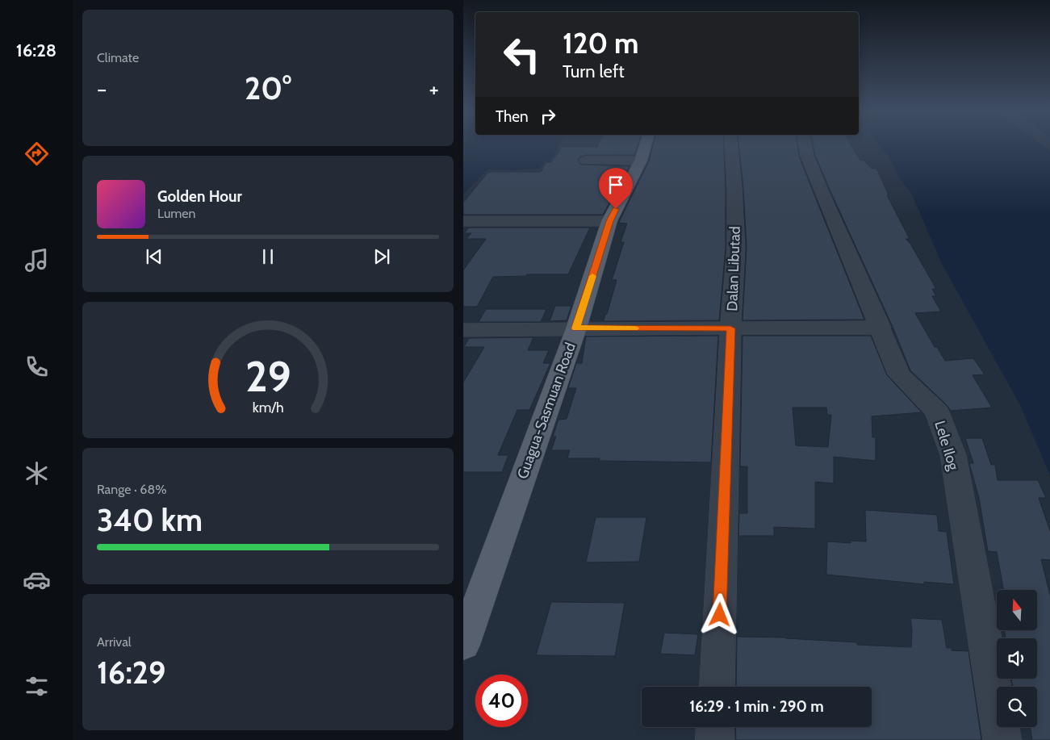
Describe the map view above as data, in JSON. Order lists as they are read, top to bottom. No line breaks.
{"streets":{"main road":["Guagua-Sasmuan Road"],"street":["Dalan Libutad","Lele Ilog"]},"north":"top","page":{"tabs":"16:28","tile":["Climate",["Range · 68%","340 km"],["Arrival","16:29"]],"turn":["120 m","Turn left"],"heat":["−","20°","+"],"then":"Then","song":["Golden Hour","Lumen"],"limit":"40","trip":"16:29 · 1 min · 290 m","gauge":["29","km/h"]}}
